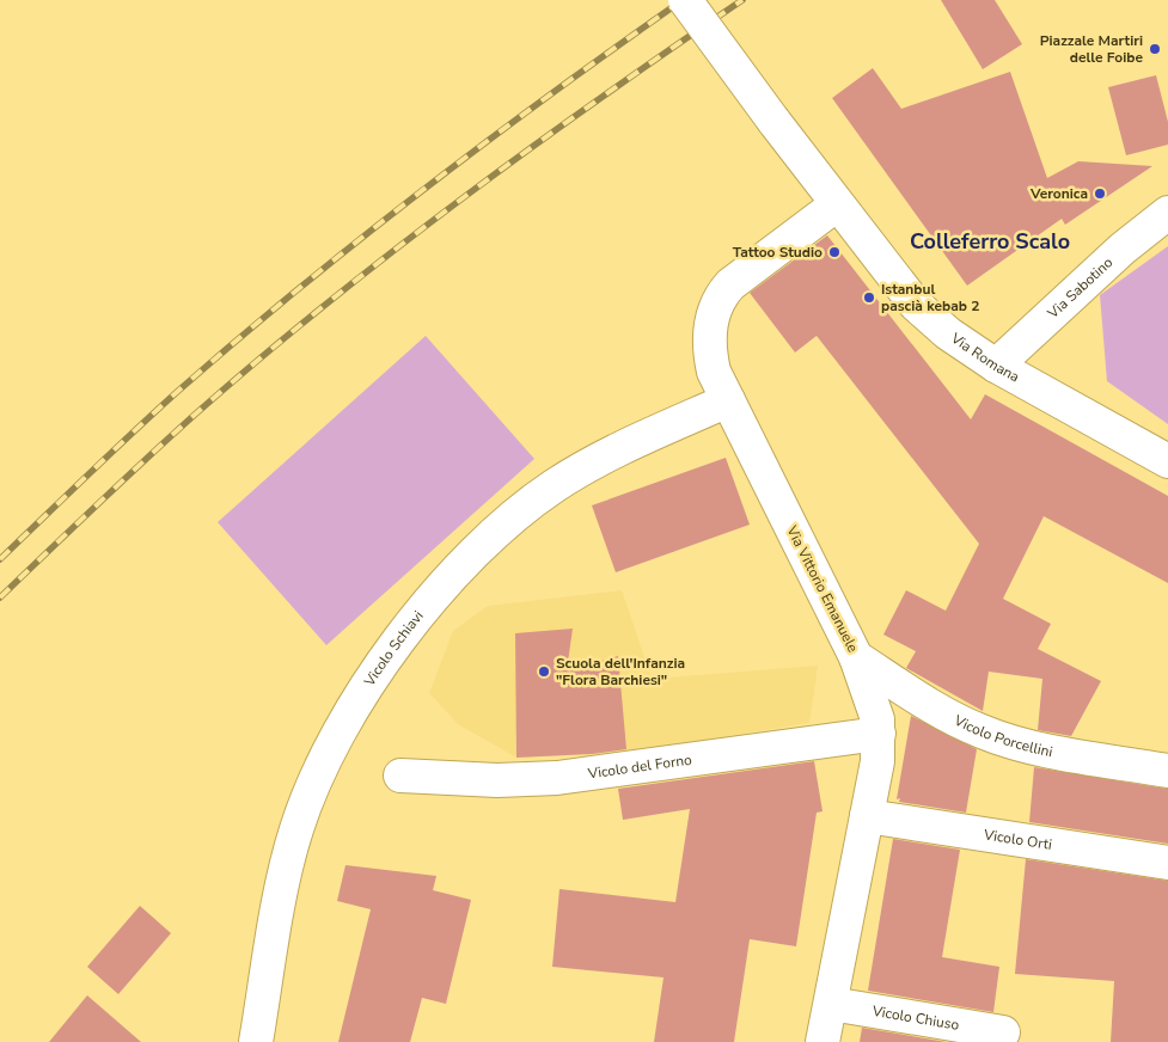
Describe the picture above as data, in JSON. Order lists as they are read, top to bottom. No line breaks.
{"streets":{"street":["Via Sabotino","Via Romana","Via Vittorio Emanuele","Vicolo Schiavi","Vicolo Porcellini","Vicolo del Forno","Vicolo Orti","Vicolo Chiuso"]},"crossings":[["Via Sabotino","Via Romana"],["Via Romana","Via Vittorio Emanuele"],["Via Vittorio Emanuele","Vicolo Schiavi"],["Via Vittorio Emanuele","Vicolo Porcellini"],["Via Vittorio Emanuele","Vicolo del Forno"],["Via Vittorio Emanuele","Vicolo Orti"],["Via Vittorio Emanuele","Vicolo Chiuso"]],"districts":["Colleferro Scalo"],"places":["Piazzale Martiri delle Foibe","Veronica","Tattoo Studio","Istanbul pascià kebab 2","Scuola dell'Infanzia \"Flora Barchiesi\""]}
